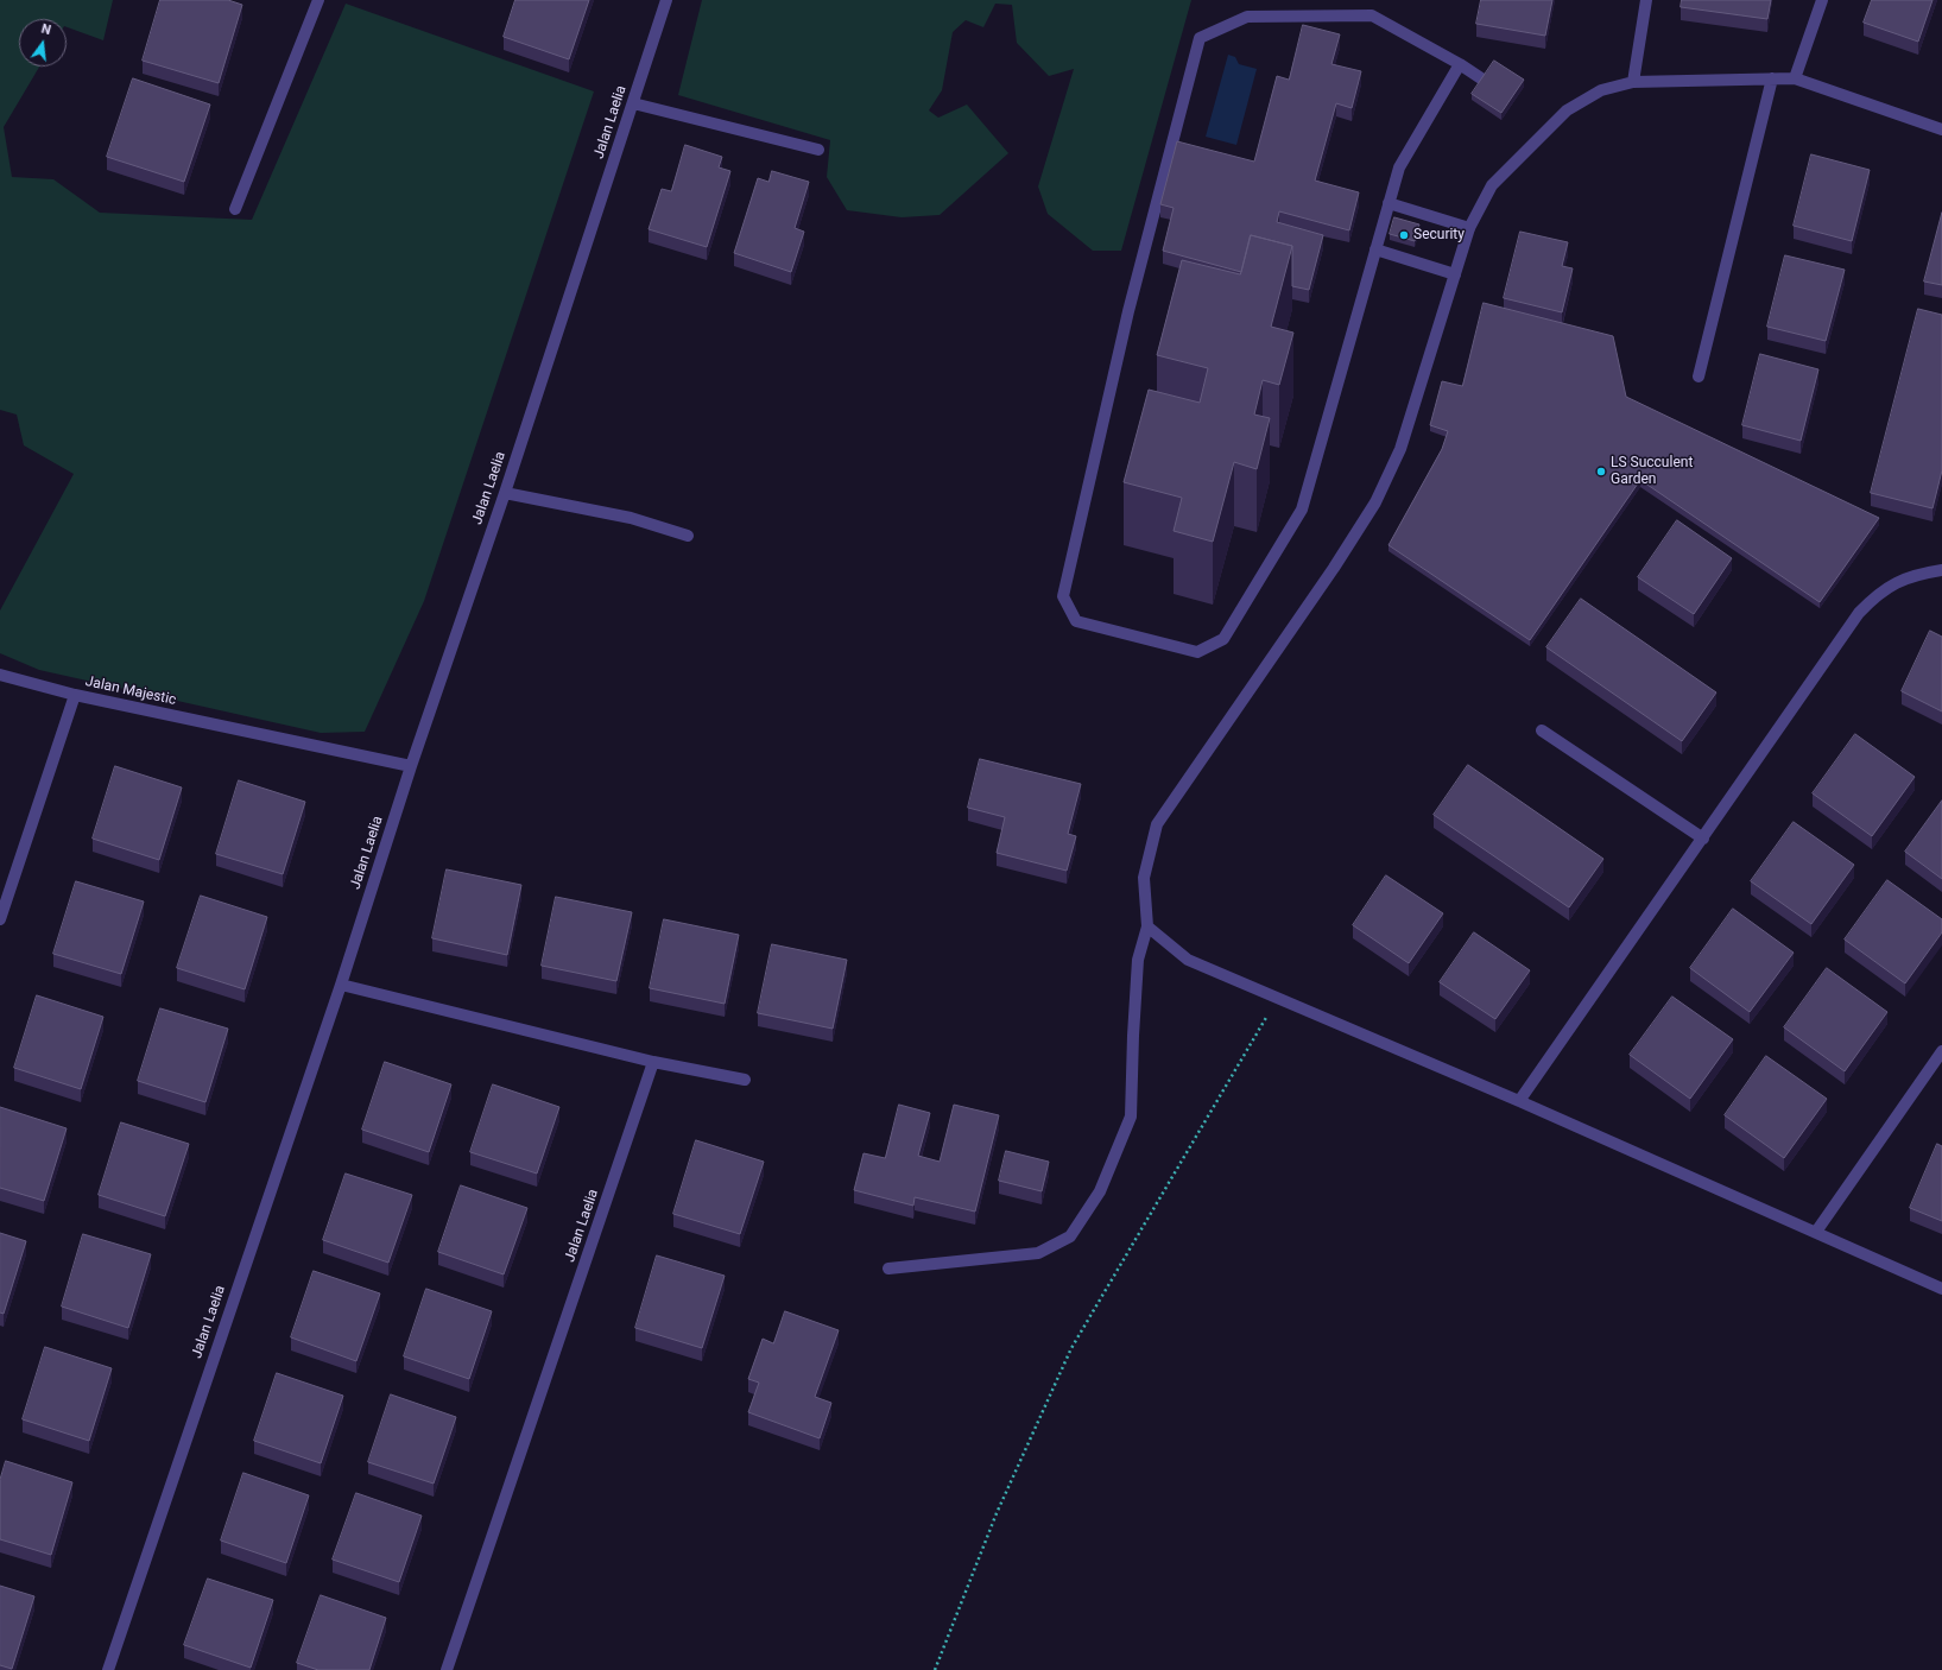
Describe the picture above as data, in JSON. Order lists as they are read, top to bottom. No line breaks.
{"streets":{"street":["Jalan Laelia","Jalan Majestic"]},"crossings":[["Jalan Laelia","Jalan Majestic"]],"places":["Security","LS Succulent Garden"],"north":"top"}
